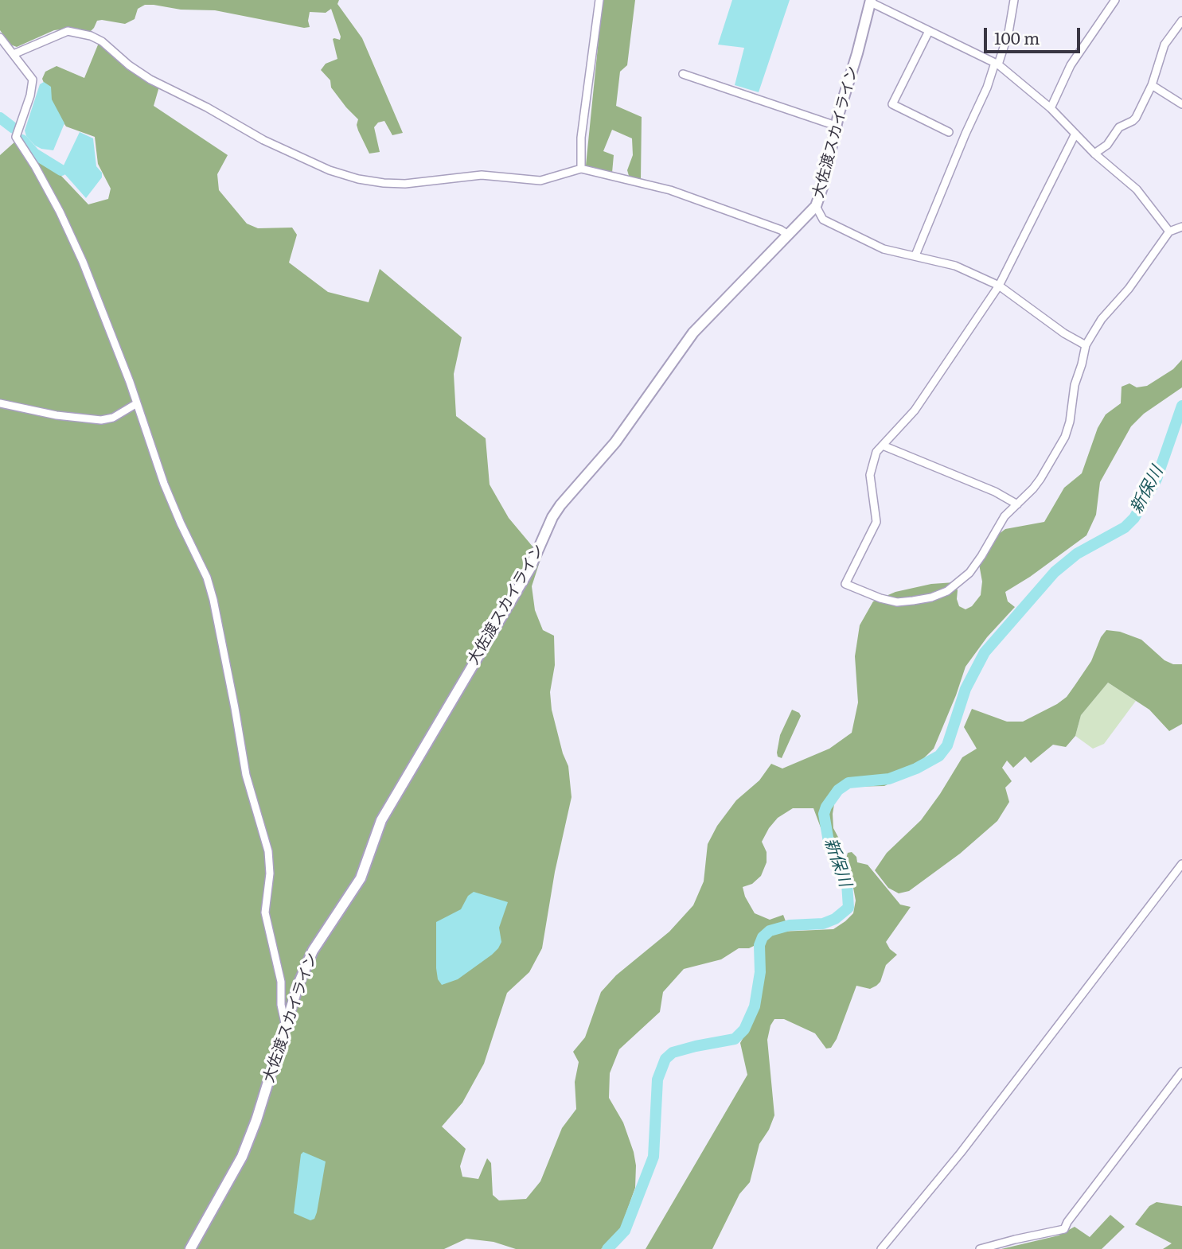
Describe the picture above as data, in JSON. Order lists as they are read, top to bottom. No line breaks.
{"streets":{"street":["大佐渡スカイライン"]},"water":["新保川"],"scale_bar":"100 m"}
